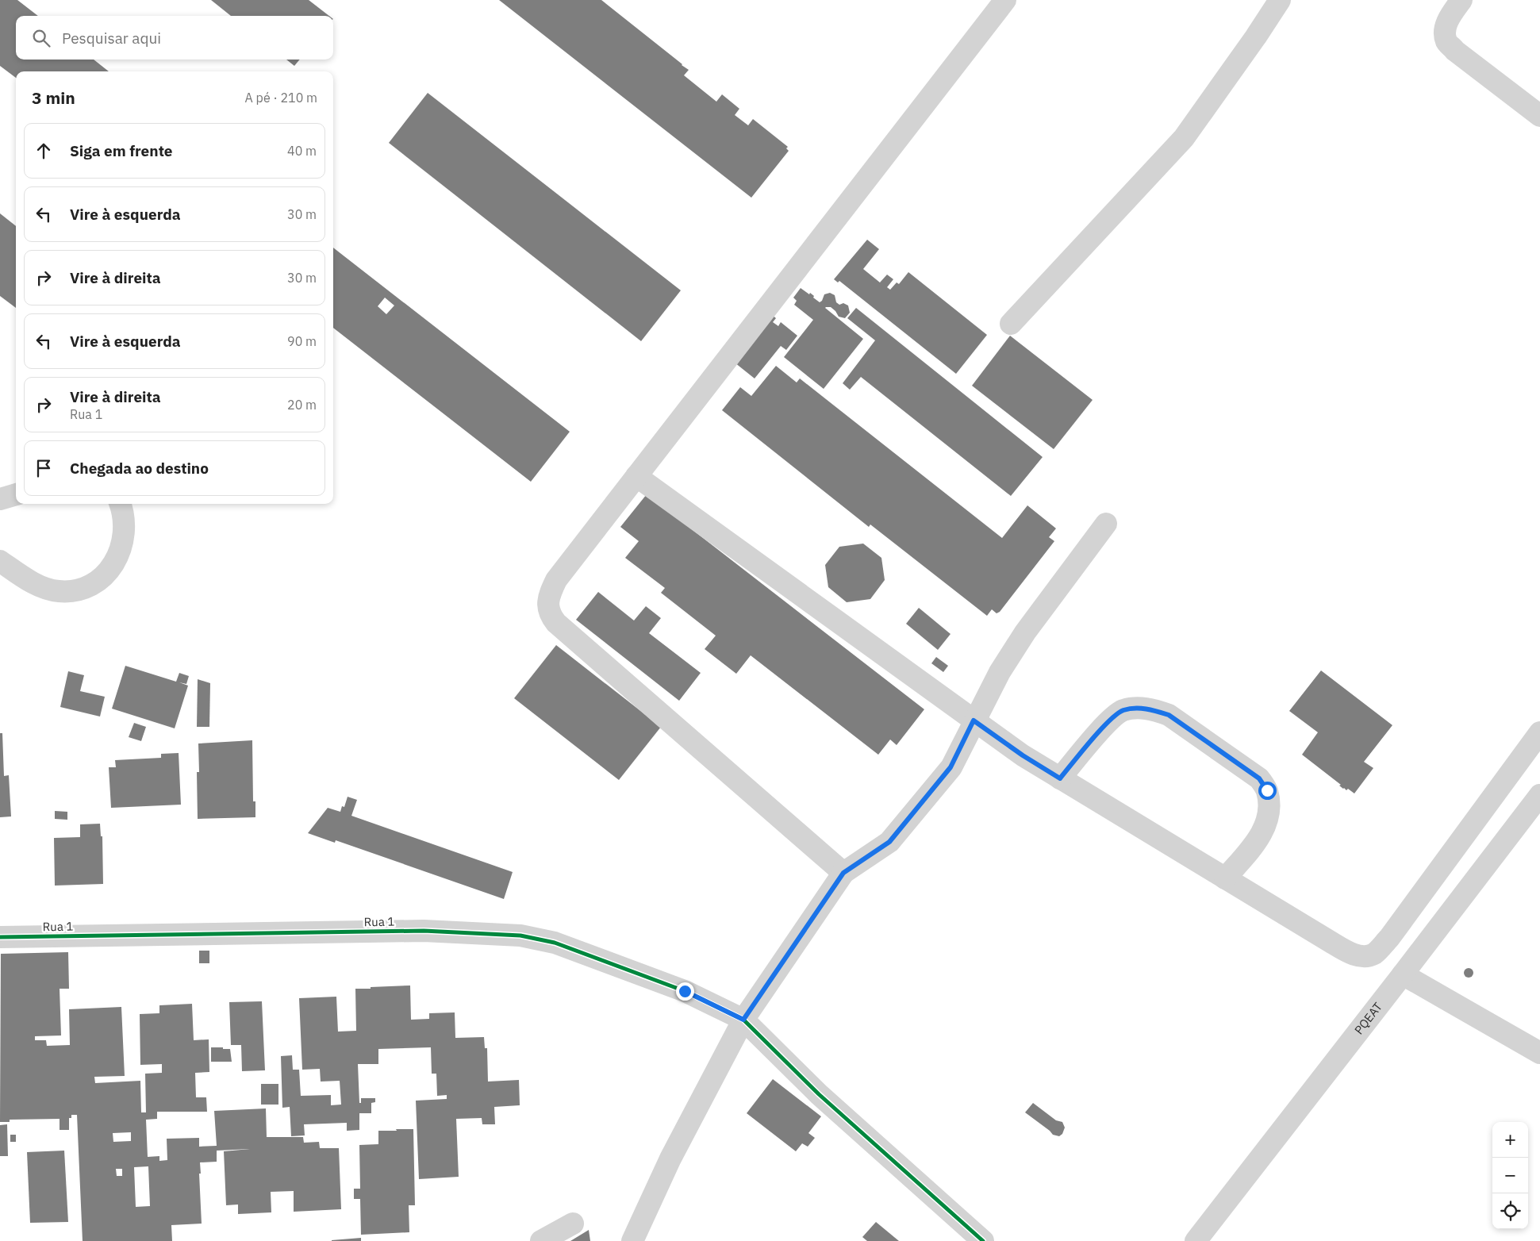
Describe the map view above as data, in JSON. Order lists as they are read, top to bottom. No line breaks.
{"streets":{"street":["Rua 1","PQEAT"]},"page":{"search":"Pesquisar aqui","heading":["3 min","A pé · 210 m"],"list":[["Siga em frente","40 m"],["Vire à esquerda","30 m"],["Vire à direita","30 m"],["Vire à esquerda","90 m"],["Vire à direita","Rua 1","20 m"],"Chegada ao destino"],"map_buttons":["+","−"]}}
